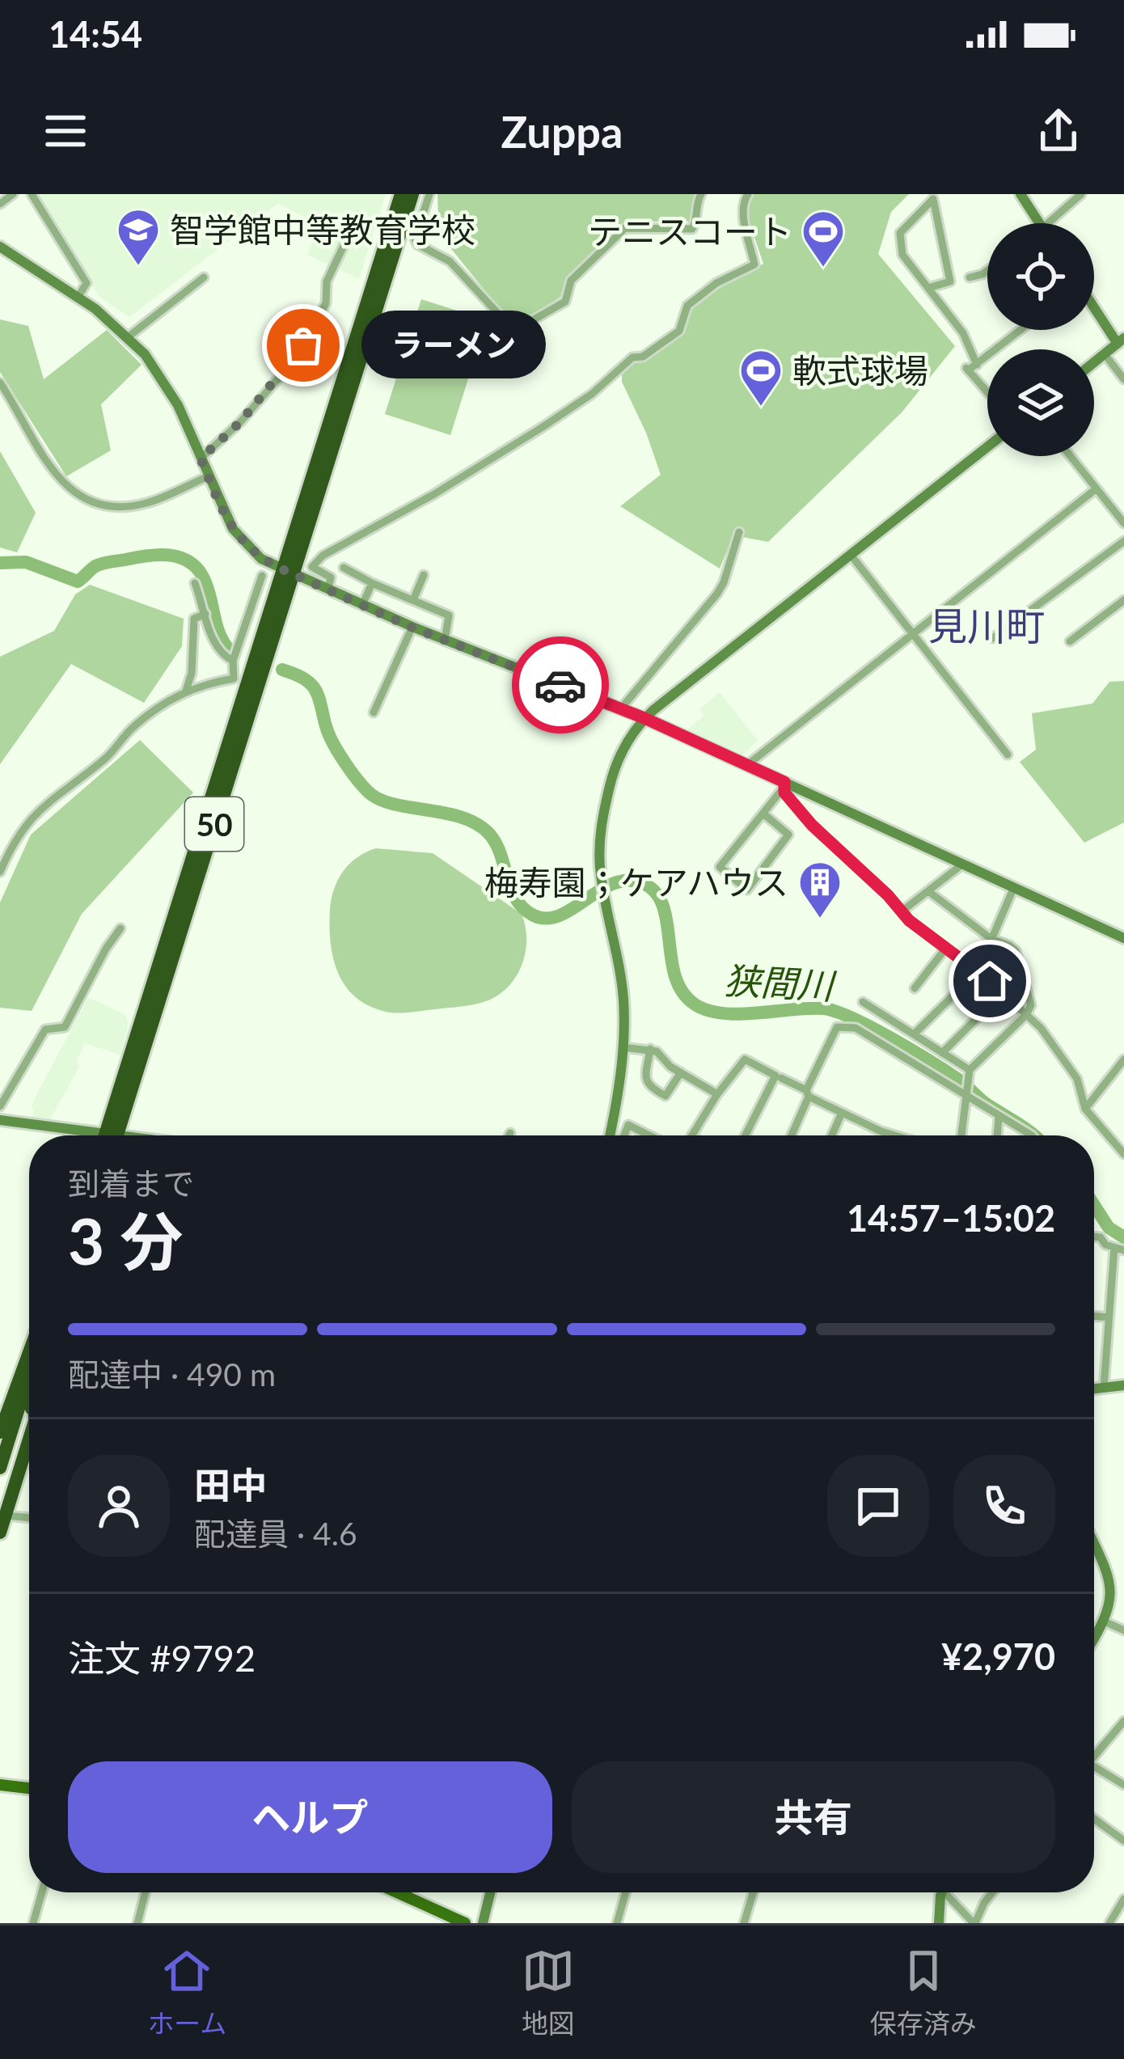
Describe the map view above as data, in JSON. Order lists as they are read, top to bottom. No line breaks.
{"streets":{"highway":["50"]},"districts":["見川町"],"water":["狭間川"],"places":{"school or university":["智学館中等教育学校"],"sports":["テニスコート","軟式球場"],"other":["ラーメン"],"building":["梅寿園；ケアハウス"]},"page":{"status":"14:54","header":"Zuppa","bubble":"ラーメン","heading":["3 分","到着まで","14:57–15:02"],"panel":["田中","配達員 · 4.6","注文 #9792","¥2,970"],"bar":"配達中 · 490 m","buttons":["ヘルプ","共有"],"tabs":["ホーム","地図","保存済み"]}}
